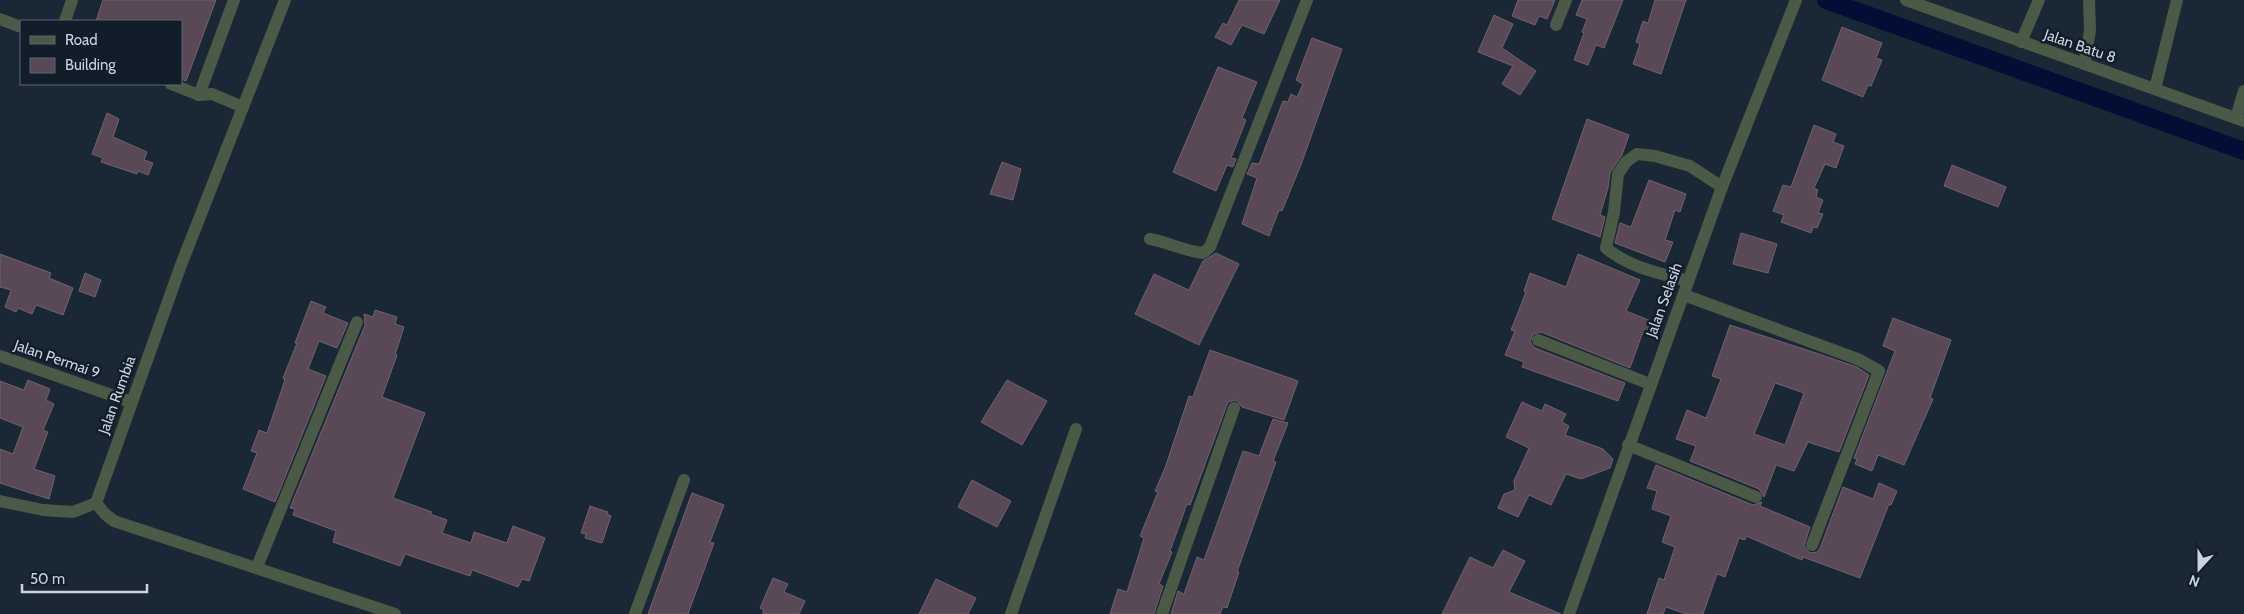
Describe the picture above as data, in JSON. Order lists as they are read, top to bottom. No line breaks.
{"streets":{"street":["Jalan Batu 8","Jalan Selasih","Jalan Permai 9","Jalan Rumbia"]},"crossings":[["Jalan Permai 9","Jalan Rumbia"]],"legend":["Road","Building"],"scale_bar":"50 m","north":"bottom"}
